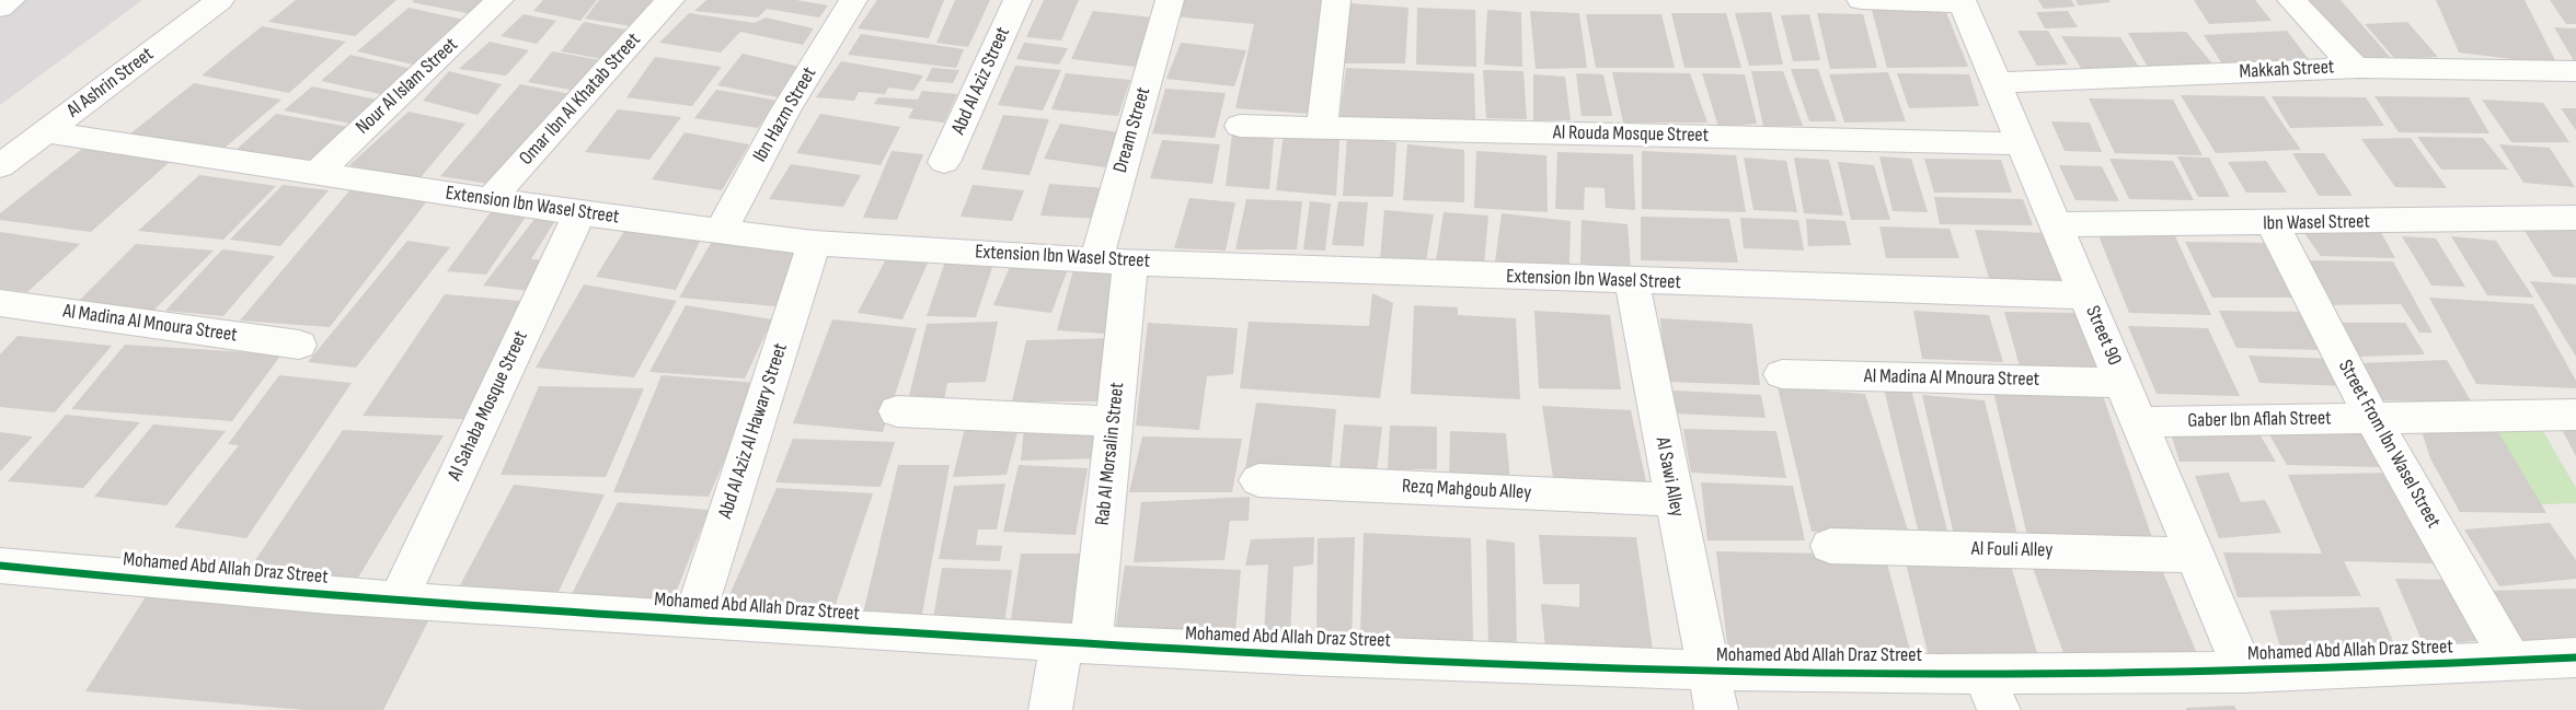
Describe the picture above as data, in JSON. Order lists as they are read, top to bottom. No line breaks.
{"streets":{"street":["Makkah Street","Abd Al Aziz Street","Al Ashrin Street","Nour Al Islam Street","Omar Ibn Al Khatab Street","Ibn Hazm Street","Dream Street","Al Rouda Mosque Street","Extension Ibn Wasel Street","Ibn Wasel Street","Al Madina Al Mnoura Street","Street 90","Al Sahaba Mosque Street","Gaber Ibn Aflah Street","Abd Al Aziz Al Hawary Street","Street From Ibn Wasel Street","Rab Al Morsalin Street","Al Sawi Alley","Rezq Mahgoub Alley","Al Fouli Alley","Mohamed Abd Allah Draz Street"]},"crossings":[["Makkah Street","Street 90"],["Al Ashrin Street","Extension Ibn Wasel Street"],["Nour Al Islam Street","Extension Ibn Wasel Street"],["Omar Ibn Al Khatab Street","Extension Ibn Wasel Street"],["Ibn Hazm Street","Extension Ibn Wasel Street"],["Dream Street","Extension Ibn Wasel Street"],["Dream Street","Rab Al Morsalin Street"],["Al Rouda Mosque Street","Street 90"],["Extension Ibn Wasel Street","Street 90"],["Extension Ibn Wasel Street","Al Sahaba Mosque Street"],["Extension Ibn Wasel Street","Abd Al Aziz Al Hawary Street"],["Extension Ibn Wasel Street","Rab Al Morsalin Street"],["Extension Ibn Wasel Street","Al Sawi Alley"],["Ibn Wasel Street","Street 90"],["Ibn Wasel Street","Street From Ibn Wasel Street"],["Al Madina Al Mnoura Street","Street 90"],["Street 90","Gaber Ibn Aflah Street"],["Street 90","Al Fouli Alley"],["Street 90","Mohamed Abd Allah Draz Street"],["Al Sahaba Mosque Street","Mohamed Abd Allah Draz Street"],["Gaber Ibn Aflah Street","Street From Ibn Wasel Street"],["Abd Al Aziz Al Hawary Street","Mohamed Abd Allah Draz Street"],["Street From Ibn Wasel Street","Mohamed Abd Allah Draz Street"],["Rab Al Morsalin Street","Mohamed Abd Allah Draz Street"],["Al Sawi Alley","Rezq Mahgoub Alley"],["Al Sawi Alley","Mohamed Abd Allah Draz Street"]]}
